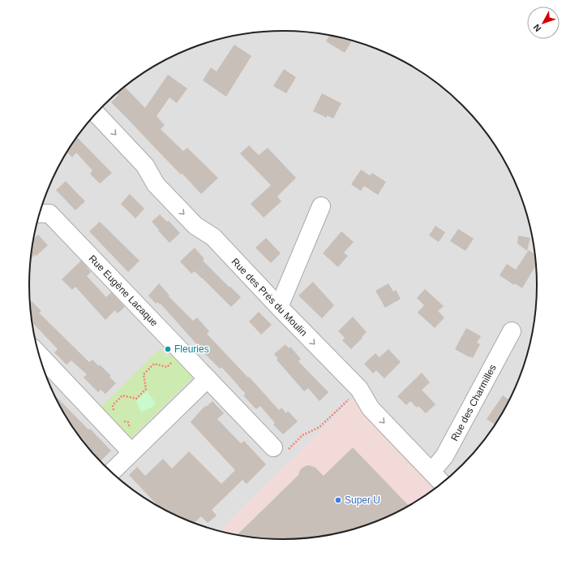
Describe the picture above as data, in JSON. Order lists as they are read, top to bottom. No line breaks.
{"streets":{"street":["Rue Eugène Lacaque","Rue des Prés du Moulin","Rue des Charmilles"]},"crossings":[["Rue des Prés du Moulin","Rue des Charmilles"]],"one_way":["Rue des Prés du Moulin"],"places":["Fleuries","Super U"],"north":"bottom left"}
